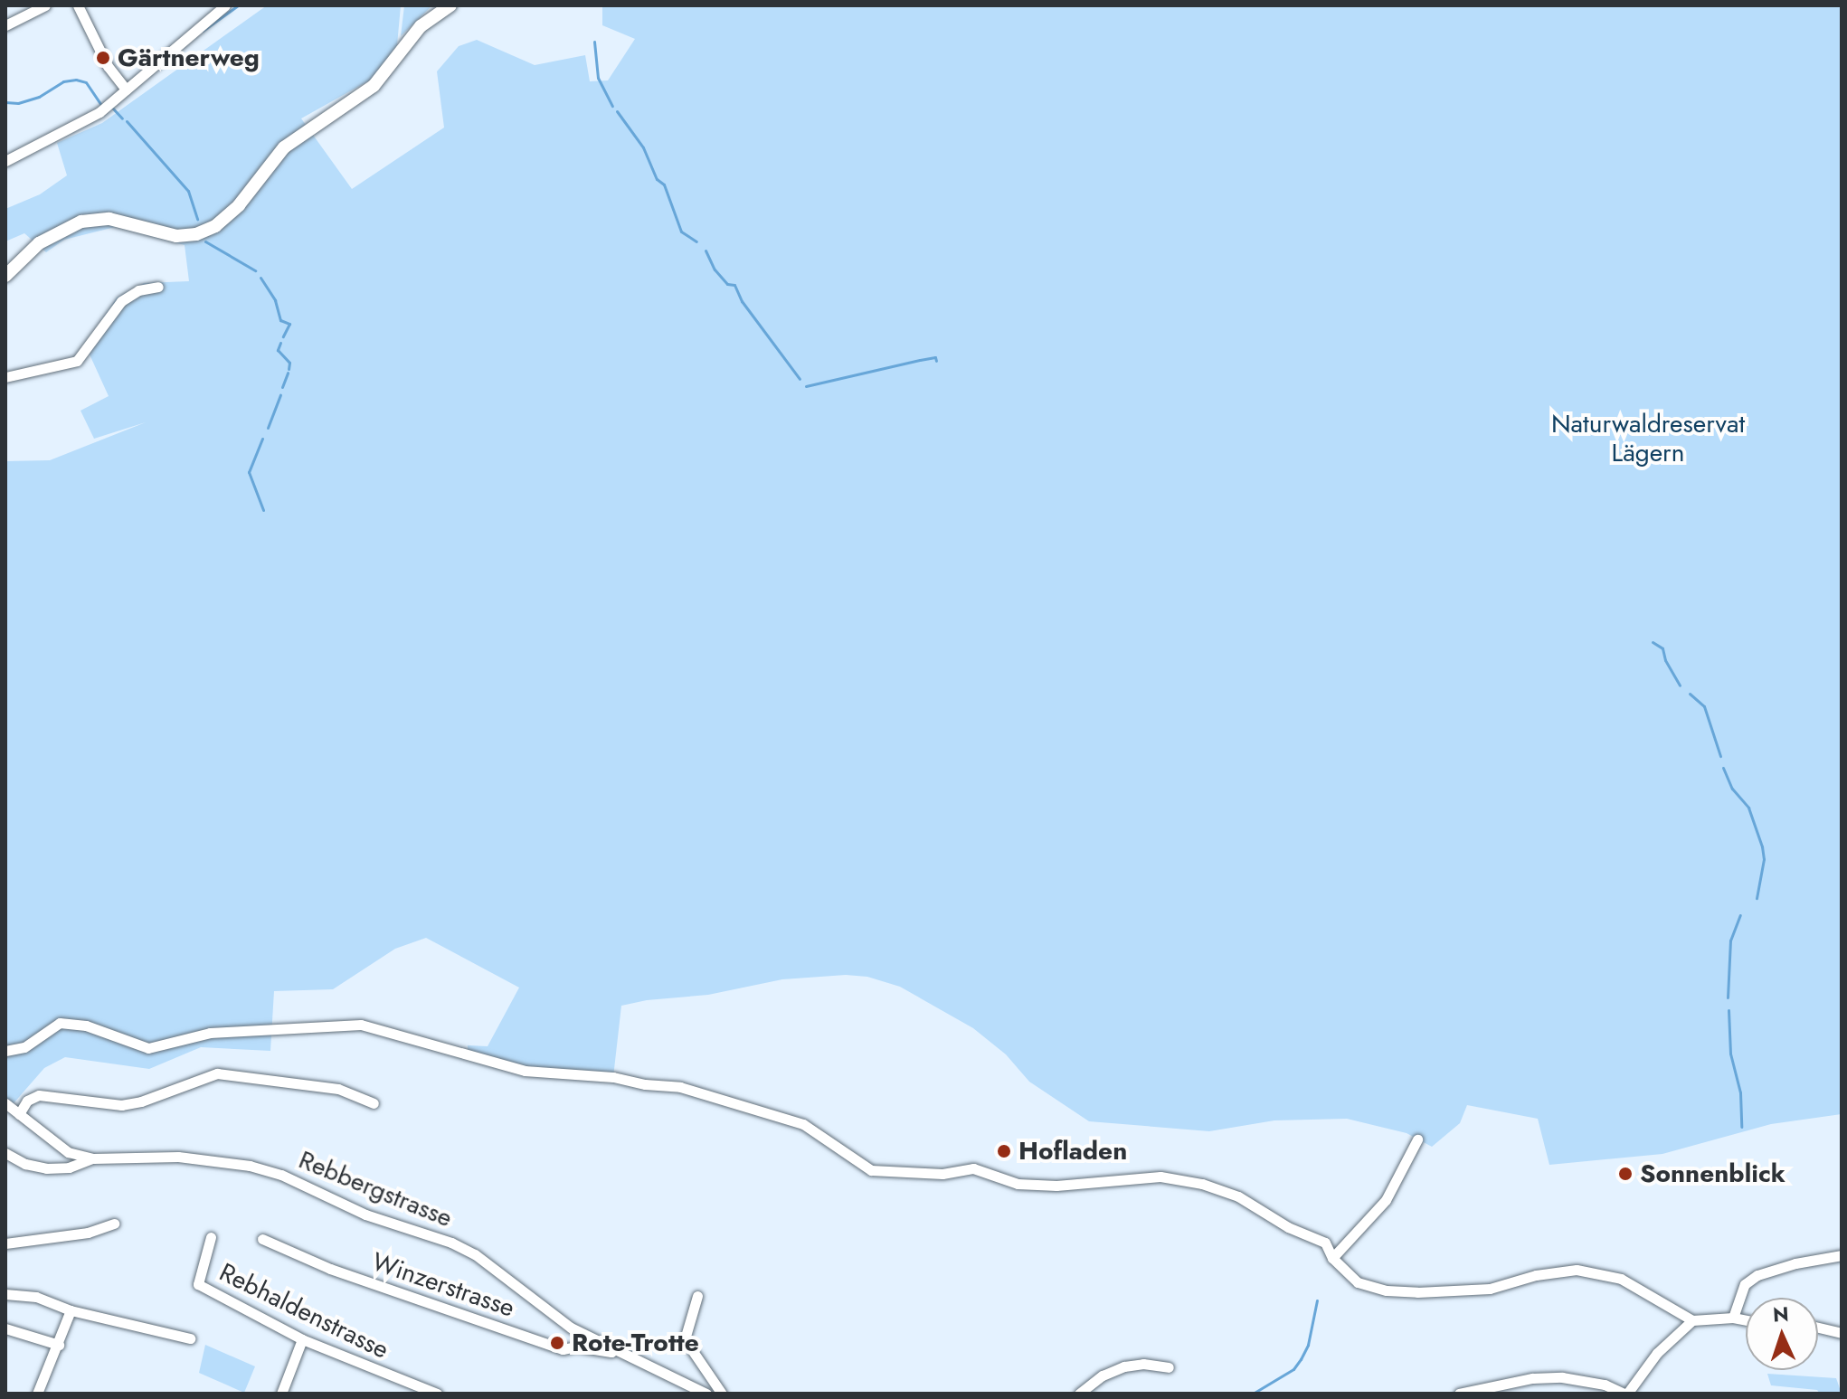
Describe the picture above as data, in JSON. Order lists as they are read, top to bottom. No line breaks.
{"streets":{"street":["Rebbergstrasse","Winzerstrasse","Rebhaldenstrasse"]},"crossings":[["Rebbergstrasse","Winzerstrasse"]],"parks":["Naturwaldreservat Lägern"],"places":["Gärtnerweg","Hofladen","Sonnenblick","Rote-Trotte"],"north":"top"}
